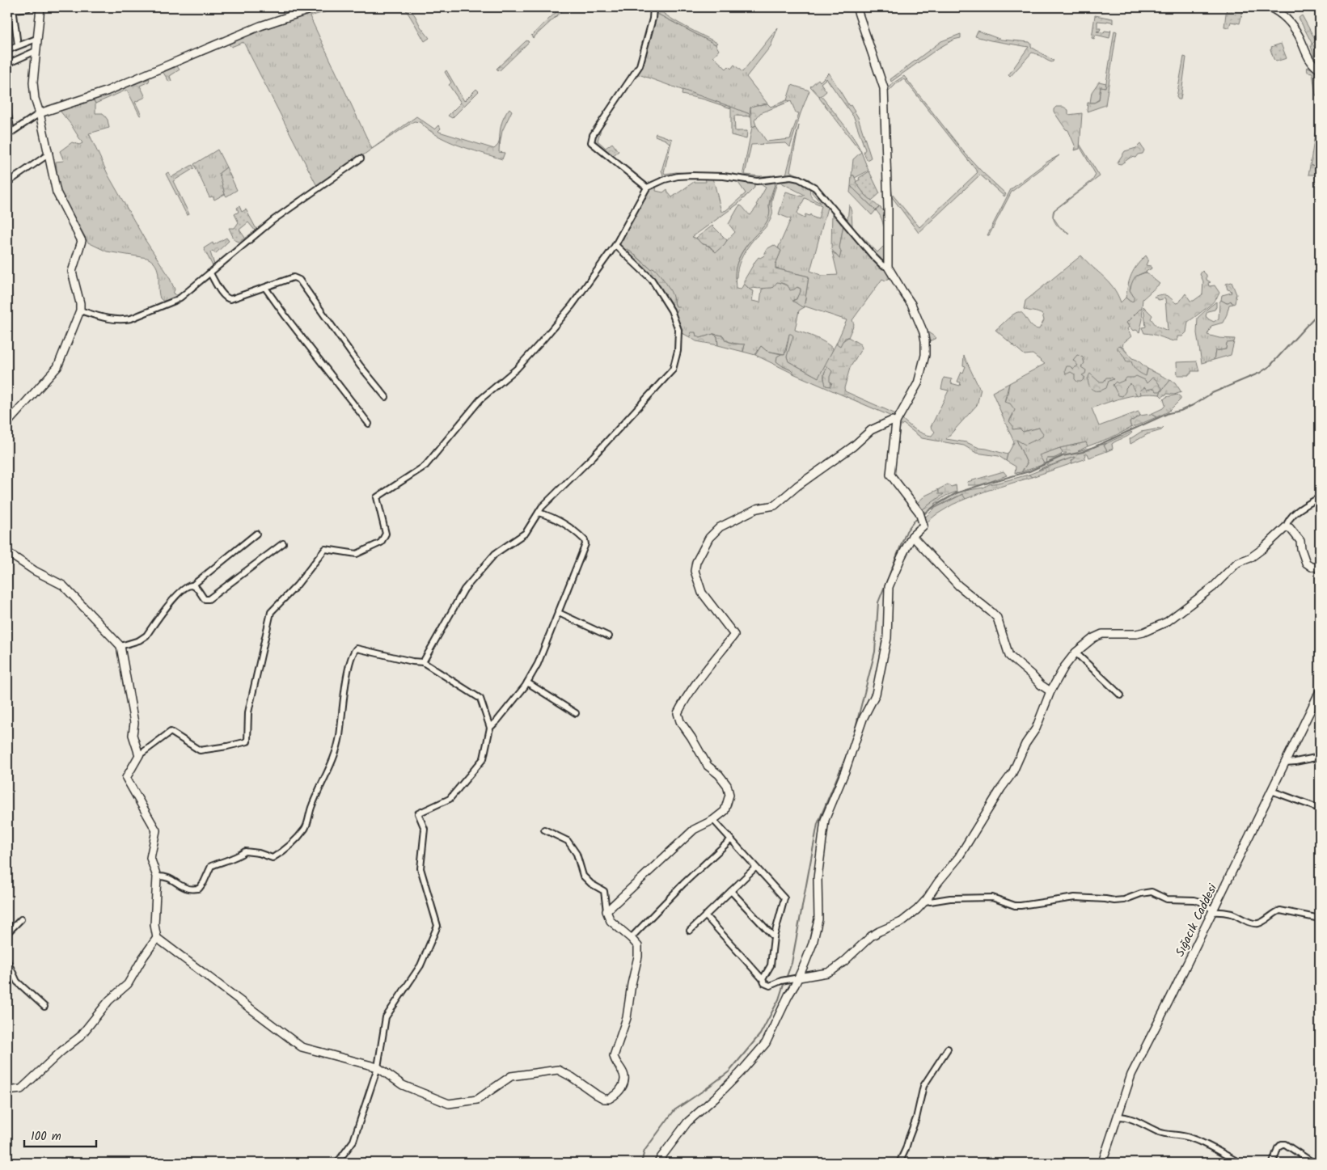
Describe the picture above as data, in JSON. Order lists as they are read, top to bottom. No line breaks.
{"streets":{"street":["Sığacık Caddesi"]},"scale_bar":"100 m"}
